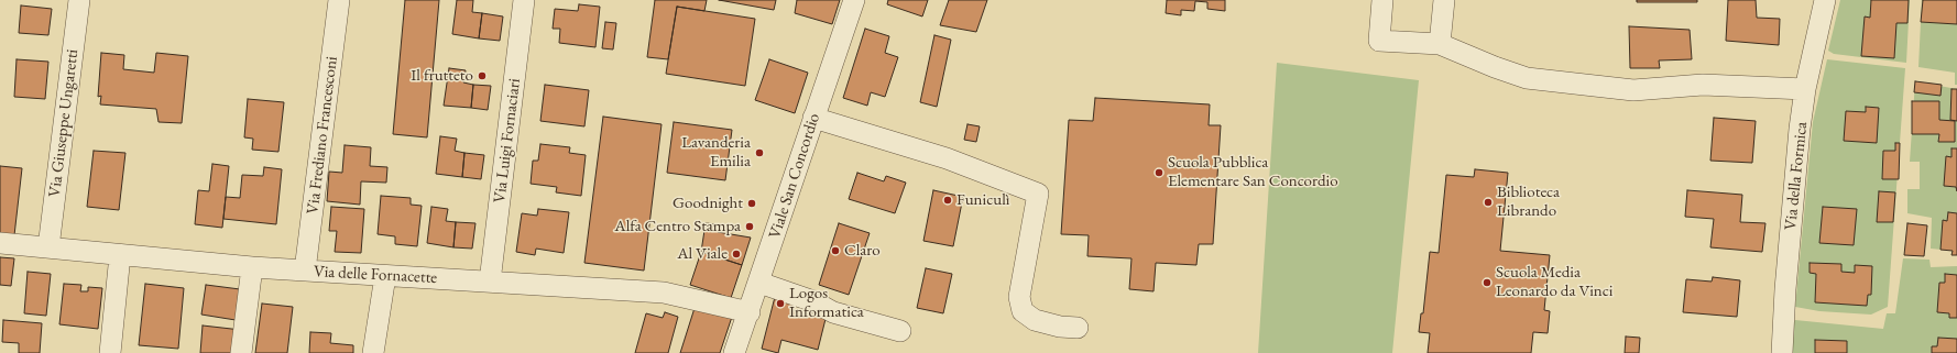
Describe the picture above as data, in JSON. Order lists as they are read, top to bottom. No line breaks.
{"streets":{"street":["Via Giuseppe Ungaretti","Via Frediano Francesconi","Via Luigi Fornaciari","Viale San Concordio","Via della Formica","Via delle Fornacette"]},"crossings":[["Via Giuseppe Ungaretti","Via delle Fornacette"],["Via Frediano Francesconi","Via delle Fornacette"],["Via Luigi Fornaciari","Via delle Fornacette"],["Viale San Concordio","Via delle Fornacette"]],"places":["Il frutteto","Lavanderia Emilia","Scuola Pubblica Elementare San Concordio","Funiculì","Biblioteca Librando","Goodnight","Alfa Centro Stampa","Claro","Al Viale","Scuola Media Leonardo da Vinci","Logos Informatica"]}
